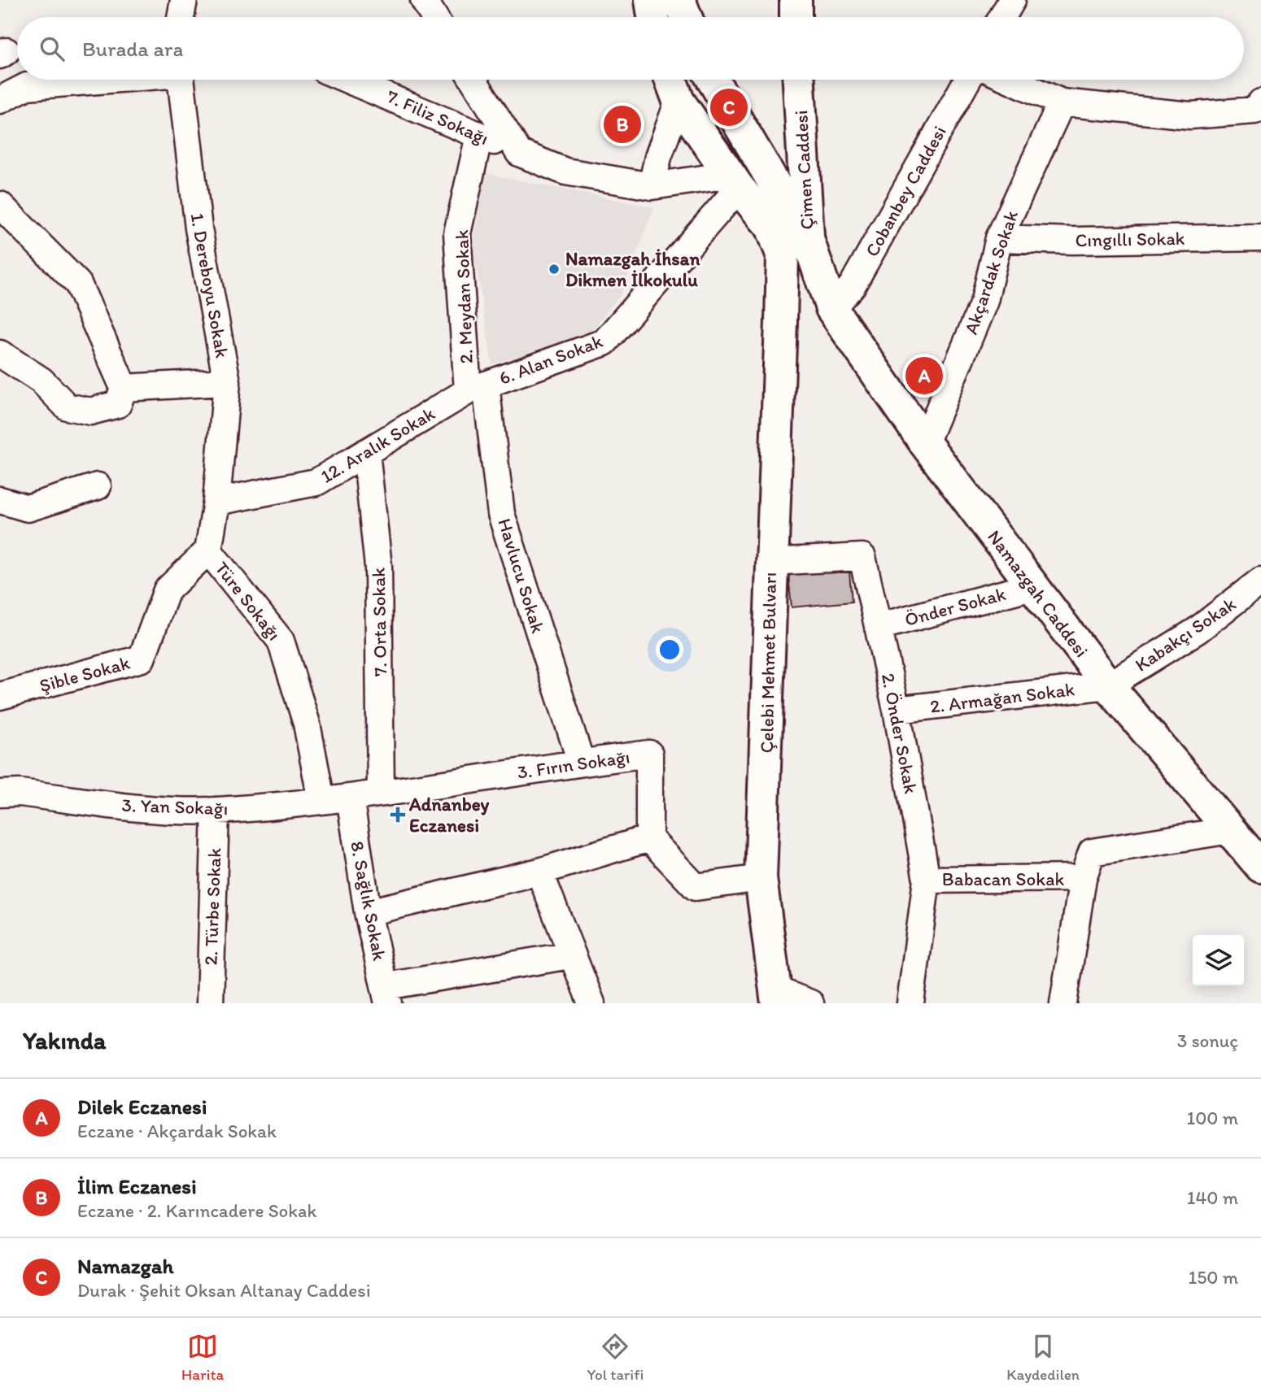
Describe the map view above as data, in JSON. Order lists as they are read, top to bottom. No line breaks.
{"streets":{"main road":["Çimen Caddesi","Namazgah Caddesi","Çelebi Mehmet Bulvarı"],"street":["7. Filiz Sokağı","Cobanbey Caddesi","Cıngıllı Sokak","Akçardak Sokak","1. Dereboyu Sokak","2. Meydan Sokak","6. Alan Sokak","12. Aralık Sokak","Havlucu Sokak","Türe Sokağı","Önder Sokak","7. Orta Sokak","Kabakçı Sokak","Şible Sokak","2. Armağan Sokak","2. Önder Sokak","3. Fırın Sokağı","3. Yan Sokağı","Babacan Sokak","8. Sağlık Sokak","2. Türbe Sokak"]},"crossings":[["7. Filiz Sokağı","2. Meydan Sokak"],["7. Filiz Sokağı","6. Alan Sokak"],["Çimen Caddesi","Namazgah Caddesi"],["Çimen Caddesi","Çelebi Mehmet Bulvarı"],["Cobanbey Caddesi","Namazgah Caddesi"],["Cıngıllı Sokak","Akçardak Sokak"],["Akçardak Sokak","Namazgah Caddesi"],["1. Dereboyu Sokak","12. Aralık Sokak"],["1. Dereboyu Sokak","Türe Sokağı"],["2. Meydan Sokak","6. Alan Sokak"],["2. Meydan Sokak","12. Aralık Sokak"],["2. Meydan Sokak","Havlucu Sokak"],["6. Alan Sokak","12. Aralık Sokak"],["6. Alan Sokak","Havlucu Sokak"],["12. Aralık Sokak","Havlucu Sokak"],["12. Aralık Sokak","Türe Sokağı"],["12. Aralık Sokak","7. Orta Sokak"],["Havlucu Sokak","3. Fırın Sokağı"],["Namazgah Caddesi","Önder Sokak"],["Namazgah Caddesi","Kabakçı Sokak"],["Namazgah Caddesi","Çelebi Mehmet Bulvarı"],["Namazgah Caddesi","2. Armağan Sokak"],["Namazgah Caddesi","Babacan Sokak"],["Türe Sokağı","Şible Sokak"],["Türe Sokağı","3. Yan Sokağı"],["Önder Sokak","2. Önder Sokak"],["7. Orta Sokak","3. Fırın Sokağı"],["Kabakçı Sokak","2. Armağan Sokak"],["Çelebi Mehmet Bulvarı","2. Önder Sokak"],["2. Armağan Sokak","2. Önder Sokak"],["2. Önder Sokak","Babacan Sokak"],["3. Fırın Sokağı","3. Yan Sokağı"],["3. Fırın Sokağı","8. Sağlık Sokak"],["3. Yan Sokağı","8. Sağlık Sokak"],["3. Yan Sokağı","2. Türbe Sokak"]],"places":{"other":["Namazgah İhsan Dikmen İlkokulu"],"health":["Adnanbey Eczanesi"]},"page":{"search":"Burada ara","pins":["C","B","A"],"heading":["Yakında","3 sonuç"],"list":[{"mark":"A","name":"Dilek Eczanesi","note":"Eczane · Akçardak Sokak","value":"100 m"},{"mark":"B","name":"İlim Eczanesi","note":"Eczane · 2. Karıncadere Sokak","value":"140 m"},{"mark":"C","name":"Namazgah","note":"Durak · Şehit Oksan Altanay Caddesi","value":"150 m"}],"nav":["Harita","Yol tarifi","Kaydedilen"]}}
